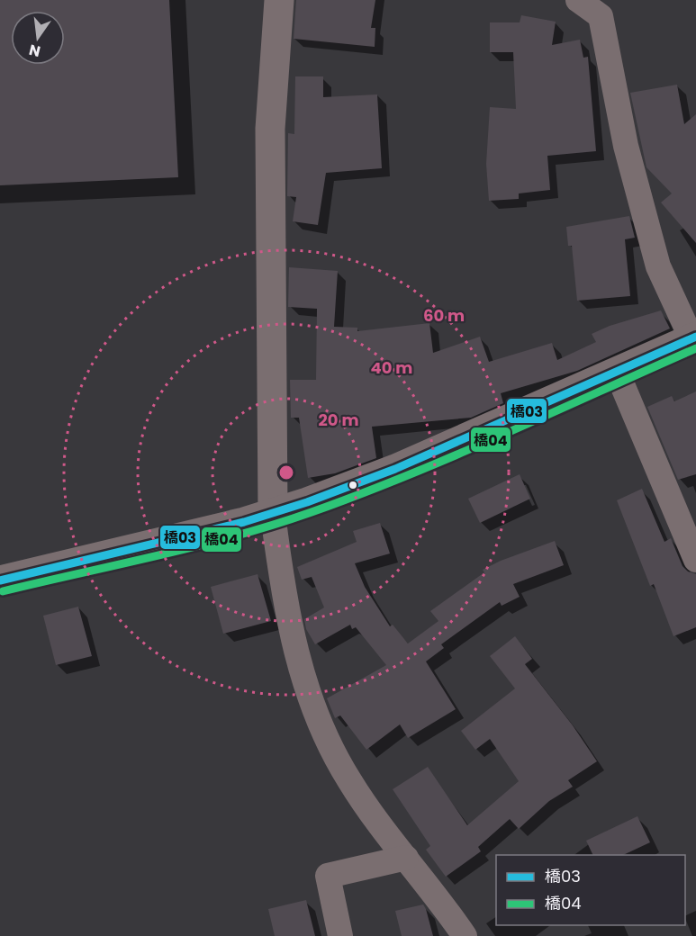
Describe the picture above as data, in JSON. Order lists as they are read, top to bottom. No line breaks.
{"lines":["transit line 橋03","transit line 橋04"],"legend":["橋03","橋04"],"north":"bottom","rings":["60 m","40 m","20 m"]}
